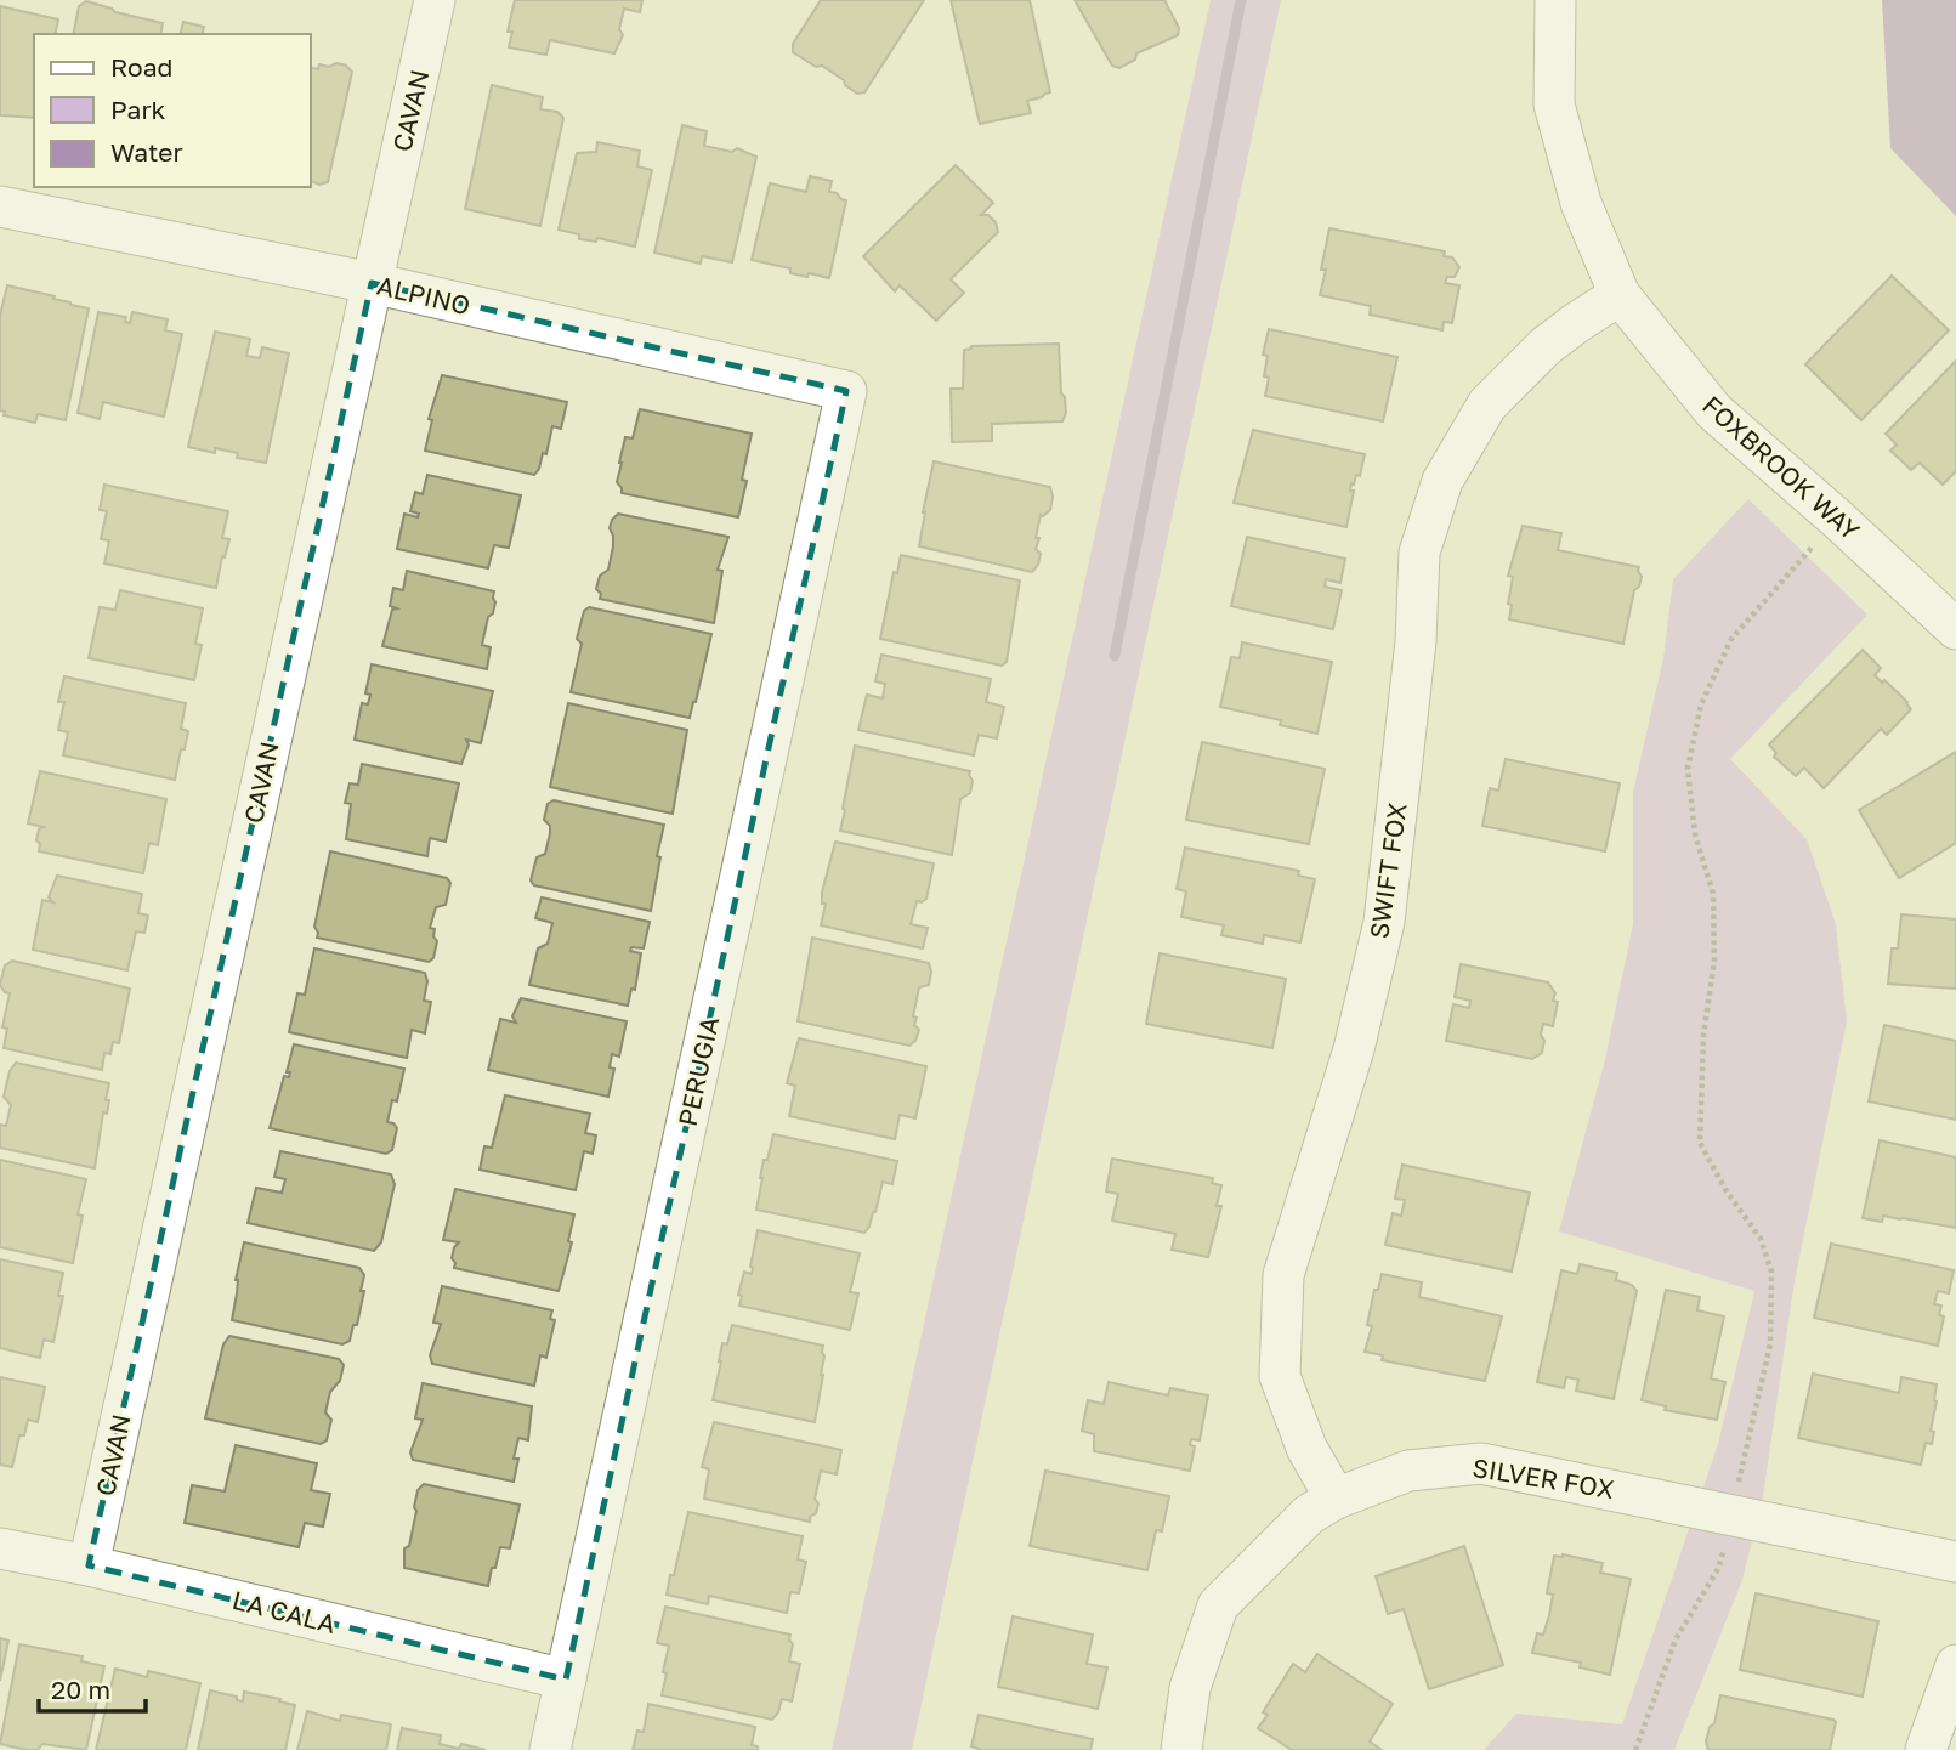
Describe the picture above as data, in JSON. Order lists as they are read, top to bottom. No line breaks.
{"streets":{"street":["CAVAN","ALPINO","FOXBROOK WAY","SWIFT FOX","PERUGIA","SILVER FOX","LA CALA"]},"crossings":[["CAVAN","ALPINO"],["CAVAN","LA CALA"],["ALPINO","PERUGIA"],["FOXBROOK WAY","SWIFT FOX"],["SWIFT FOX","SILVER FOX"],["PERUGIA","LA CALA"]],"legend":["Road","Park","Water"],"scale_bar":"20 m"}
